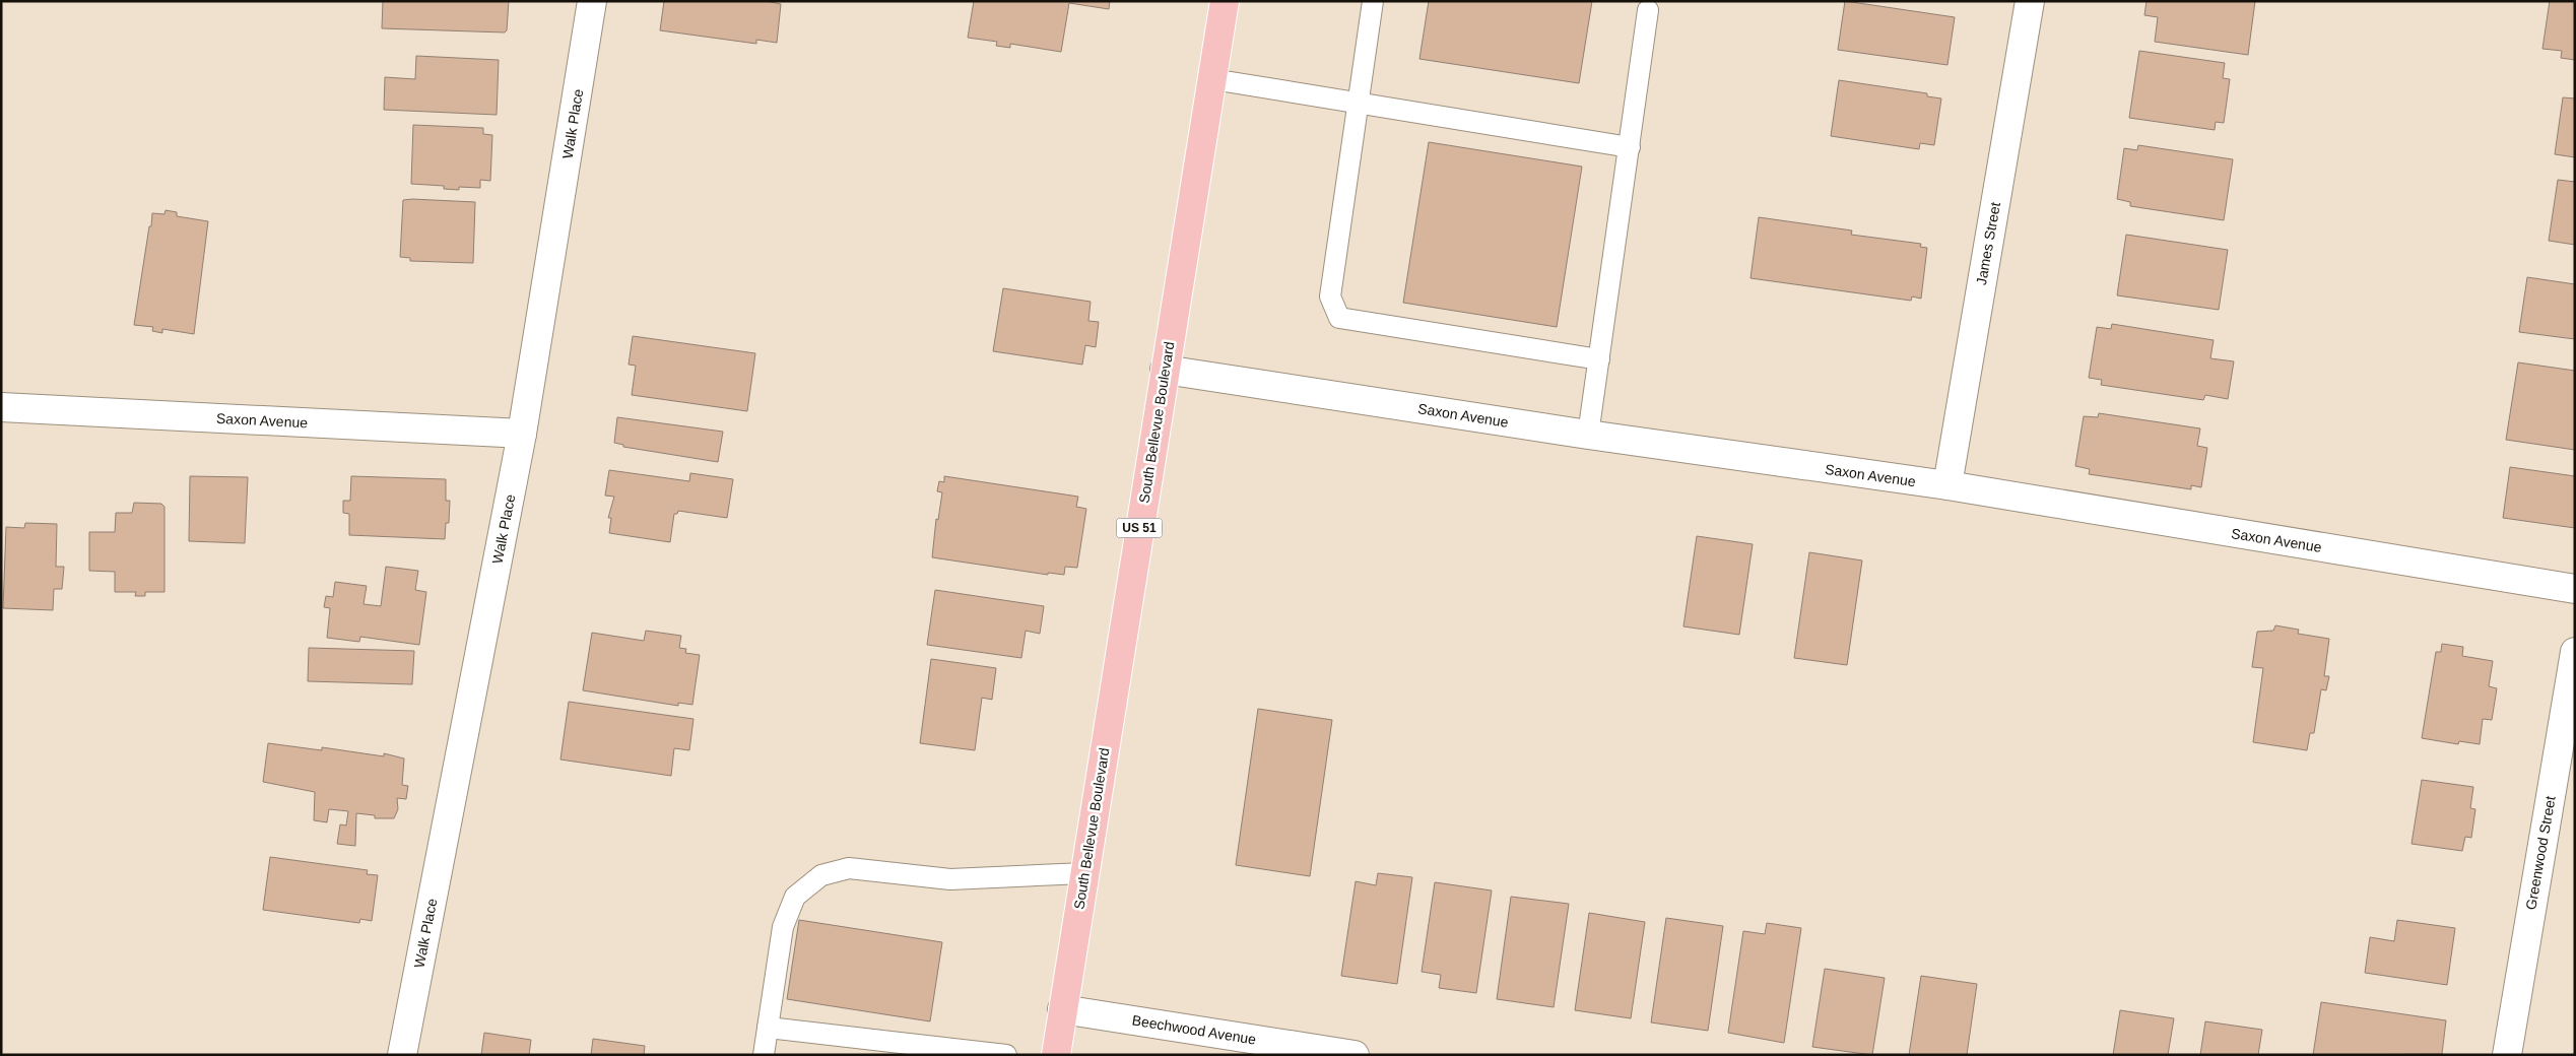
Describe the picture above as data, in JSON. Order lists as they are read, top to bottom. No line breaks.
{"streets":{"main road":["South Bellevue Boulevard","US 51"],"street":["Walk Place","James Street","Saxon Avenue","Greenwood Street","Beechwood Avenue"]},"crossings":[["Walk Place","Saxon Avenue"],["James Street","Saxon Avenue"],["Saxon Avenue","South Bellevue Boulevard"],["South Bellevue Boulevard","Beechwood Avenue"]]}
